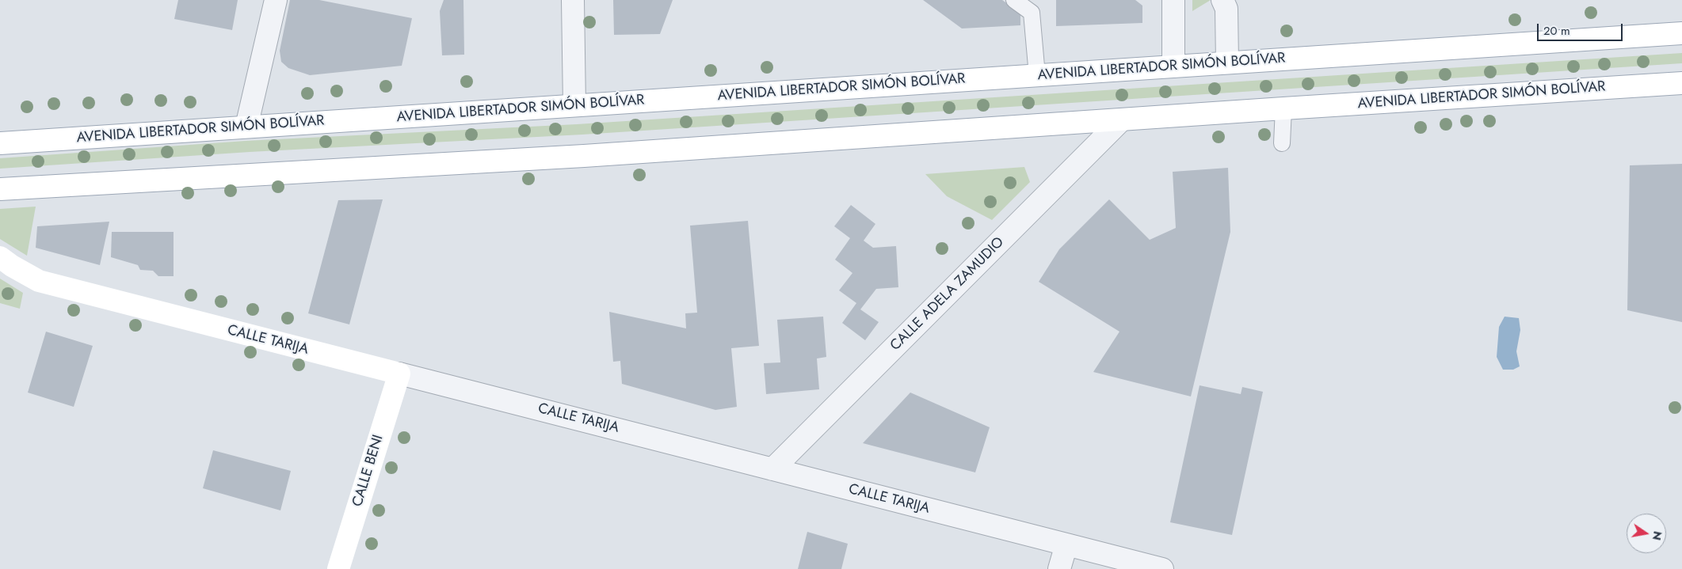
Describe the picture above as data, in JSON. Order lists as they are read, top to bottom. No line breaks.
{"streets":{"main road":["AVENIDA LIBERTADOR SIMÓN BOLÍVAR","CALLE TARIJA","CALLE BENI"],"street":["CALLE ADELA ZAMUDIO"]},"crossings":[["AVENIDA LIBERTADOR SIMÓN BOLÍVAR","CALLE ADELA ZAMUDIO"],["CALLE ADELA ZAMUDIO","CALLE TARIJA"],["CALLE TARIJA","CALLE BENI"]],"scale_bar":"20 m","north":"right"}
